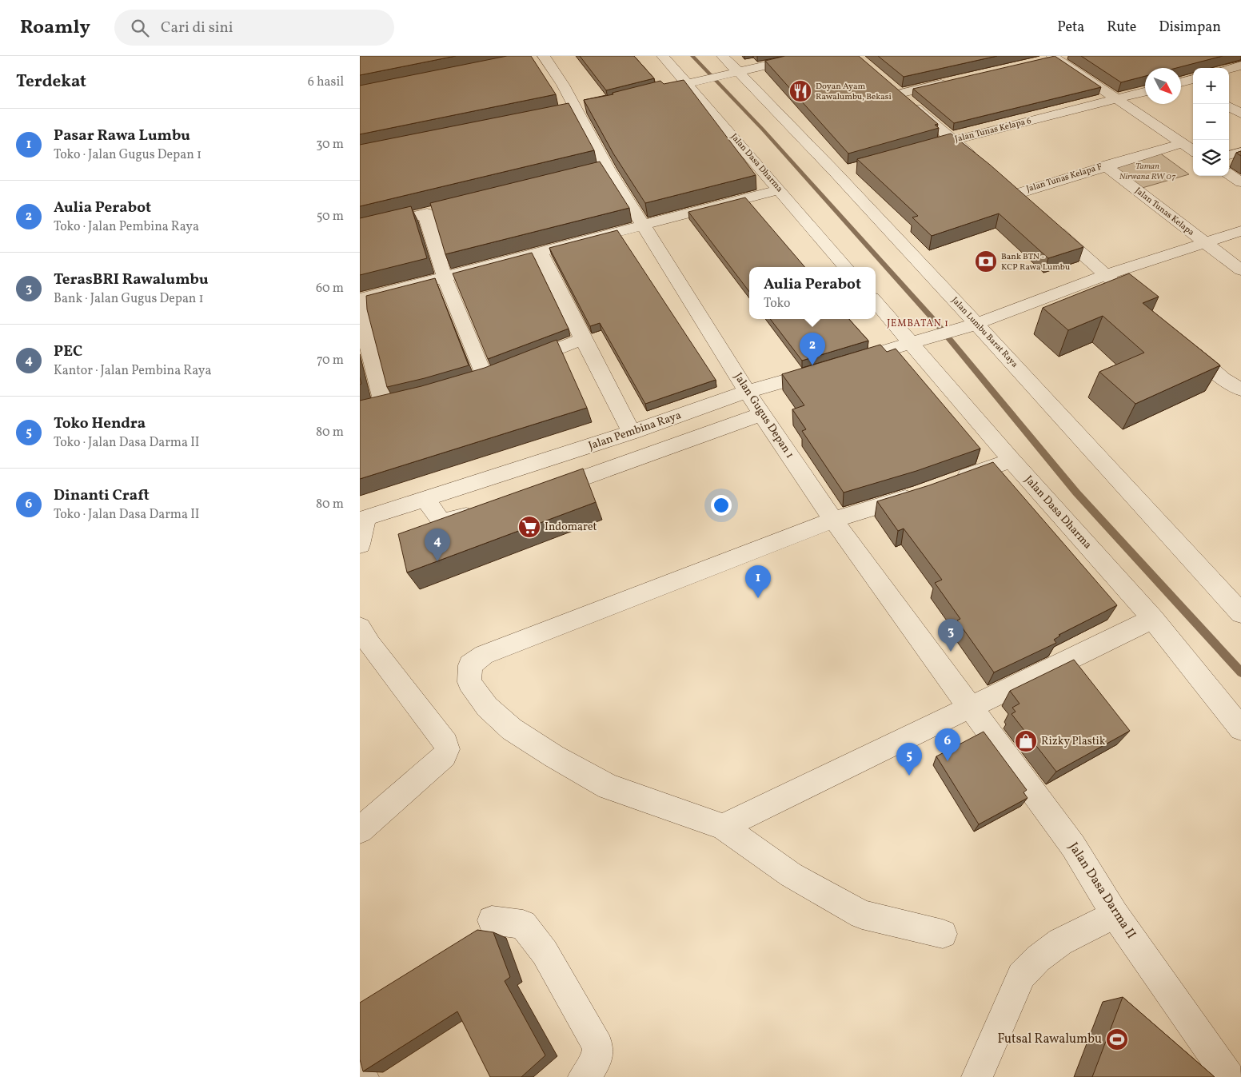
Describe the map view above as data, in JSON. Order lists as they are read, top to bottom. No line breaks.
{"streets":{"street":["Jalan Tunas Kelapa 6","Jalan Dasa Dharma","Jalan Tunas Kelapa F","Jalan Tunas Kelapa","Jalan Lumbu Barat Raya","Jalan Gugus Depan 1","Jalan Pembina Raya","Jalan Dasa Darma II"]},"crossings":[["Jalan Dasa Dharma","Jalan Pembina Raya"],["Jalan Tunas Kelapa F","Jalan Tunas Kelapa"],["Jalan Tunas Kelapa","Jalan Pembina Raya"],["Jalan Lumbu Barat Raya","Jalan Pembina Raya"],["Jalan Gugus Depan 1","Jalan Pembina Raya"],["Jalan Gugus Depan 1","Jalan Dasa Darma II"]],"districts":["JEMBATAN 1"],"parks":["Taman Nirwana RW 07"],"places":{"restaurant":["Doyan Ayam Rawalumbu, Bekasi"],"bank":["Bank BTN - KCP Rawa Lumbu"],"supermarket":["Indomaret"],"shop":["Rizky Plastik"],"sports":["Futsal Rawalumbu"]},"north":"bottom right","page":{"header":"Roamly","search":"Cari di sini","nav":["Peta","Rute","Disimpan"],"heading":["Terdekat","6 hasil"],"map_buttons":["+","−"],"list":[{"mark":"1","name":"Pasar Rawa Lumbu","note":"Toko · Jalan Gugus Depan 1","value":"30 m"},{"mark":"2","name":"Aulia Perabot","note":"Toko · Jalan Pembina Raya","value":"50 m"},{"mark":"3","name":"TerasBRI Rawalumbu","note":"Bank · Jalan Gugus Depan 1","value":"60 m"},{"mark":"4","name":"PEC","note":"Kantor · Jalan Pembina Raya","value":"70 m"},{"mark":"5","name":"Toko Hendra","note":"Toko · Jalan Dasa Darma II","value":"80 m"},{"mark":"6","name":"Dinanti Craft","note":"Toko · Jalan Dasa Darma II","value":"80 m"}],"popup":["Aulia Perabot","Toko"],"pins":["2","4","1","3","6","5"]}}
